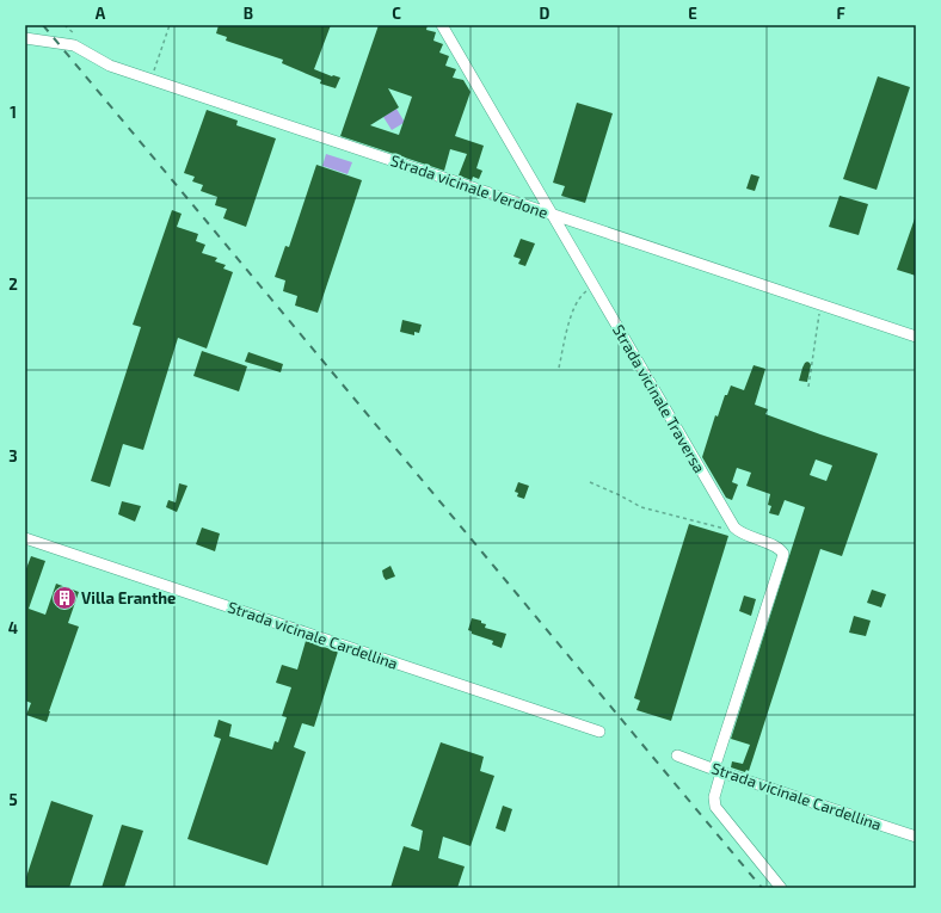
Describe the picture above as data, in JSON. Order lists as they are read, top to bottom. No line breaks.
{"streets":{"street":["Strada vicinale Verdone","Strada vicinale Traversa","Strada vicinale Cardellina"]},"crossings":[["Strada vicinale Verdone","Strada vicinale Traversa"]],"places":{"building":["Villa Eranthe"]},"grid":{"columns":["A","B","C","D","E","F"],"rows":["1","2","3","4","5"]}}
